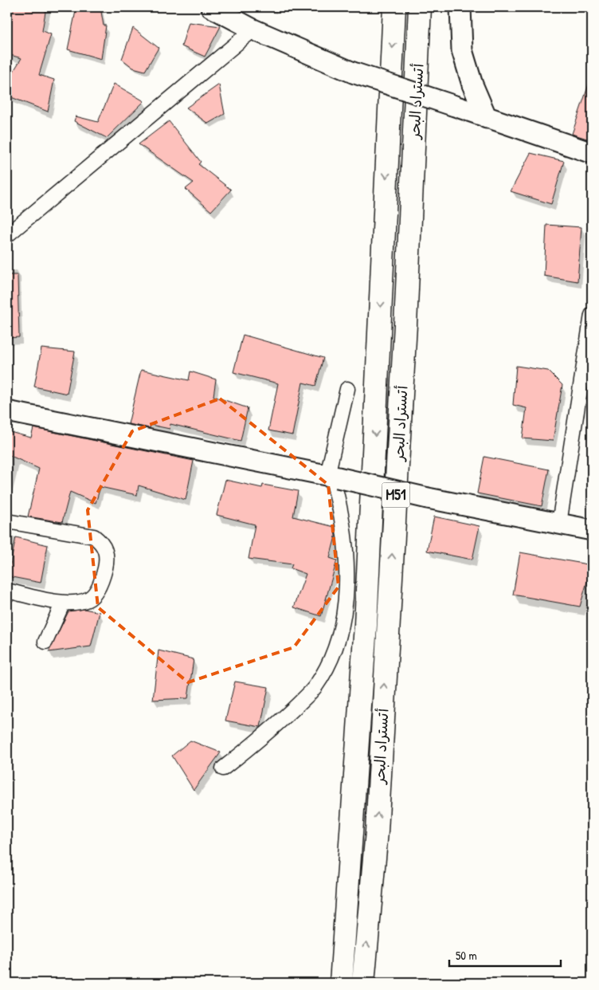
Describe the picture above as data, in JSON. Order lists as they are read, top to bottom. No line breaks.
{"streets":{"highway":["أتستراد البحر","M51"]},"scale_bar":"50 m"}
